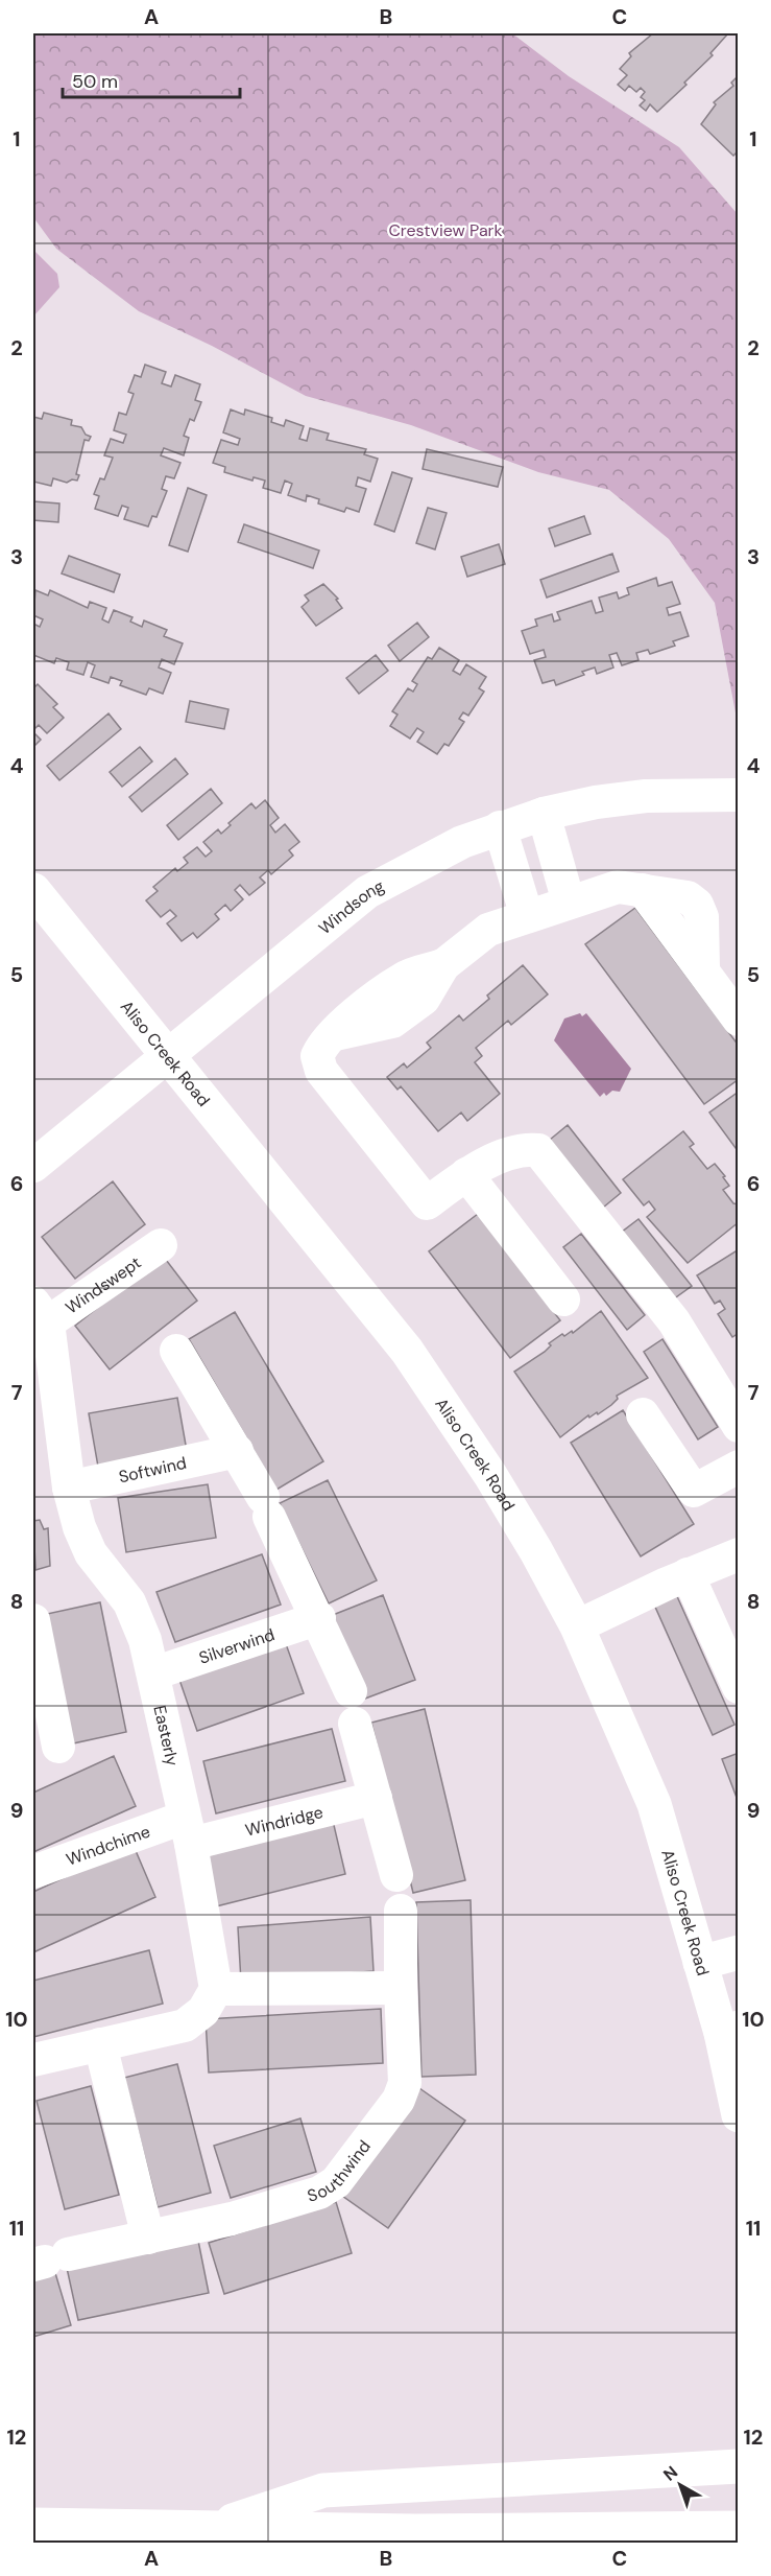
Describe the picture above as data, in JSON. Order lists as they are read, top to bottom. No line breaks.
{"streets":{"main road":["Aliso Creek Road"],"street":["Windsong","Windswept","Softwind","Silverwind","Easterly","Windridge","Windchime","Southwind"]},"crossings":[["Windsong","Aliso Creek Road"],["Windswept","Easterly"],["Softwind","Easterly"],["Silverwind","Easterly"],["Easterly","Windridge"],["Easterly","Windchime"],["Windridge","Windchime"]],"parks":["Crestview Park"],"scale_bar":"50 m","north":"top left","grid":{"columns":["A","B","C"],"rows":["1","2","3","4","5","6","7","8","9","10","11","12"]}}
